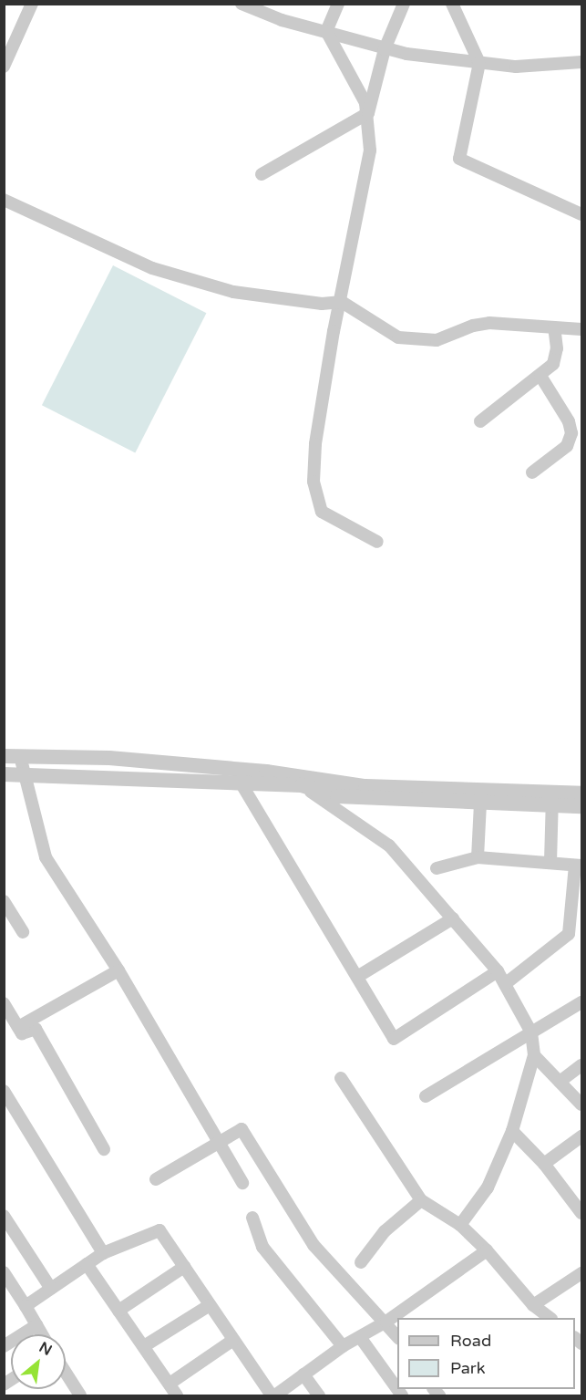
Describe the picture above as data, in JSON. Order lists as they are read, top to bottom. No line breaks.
{"legend":["Road","Park"],"north":"top right"}
